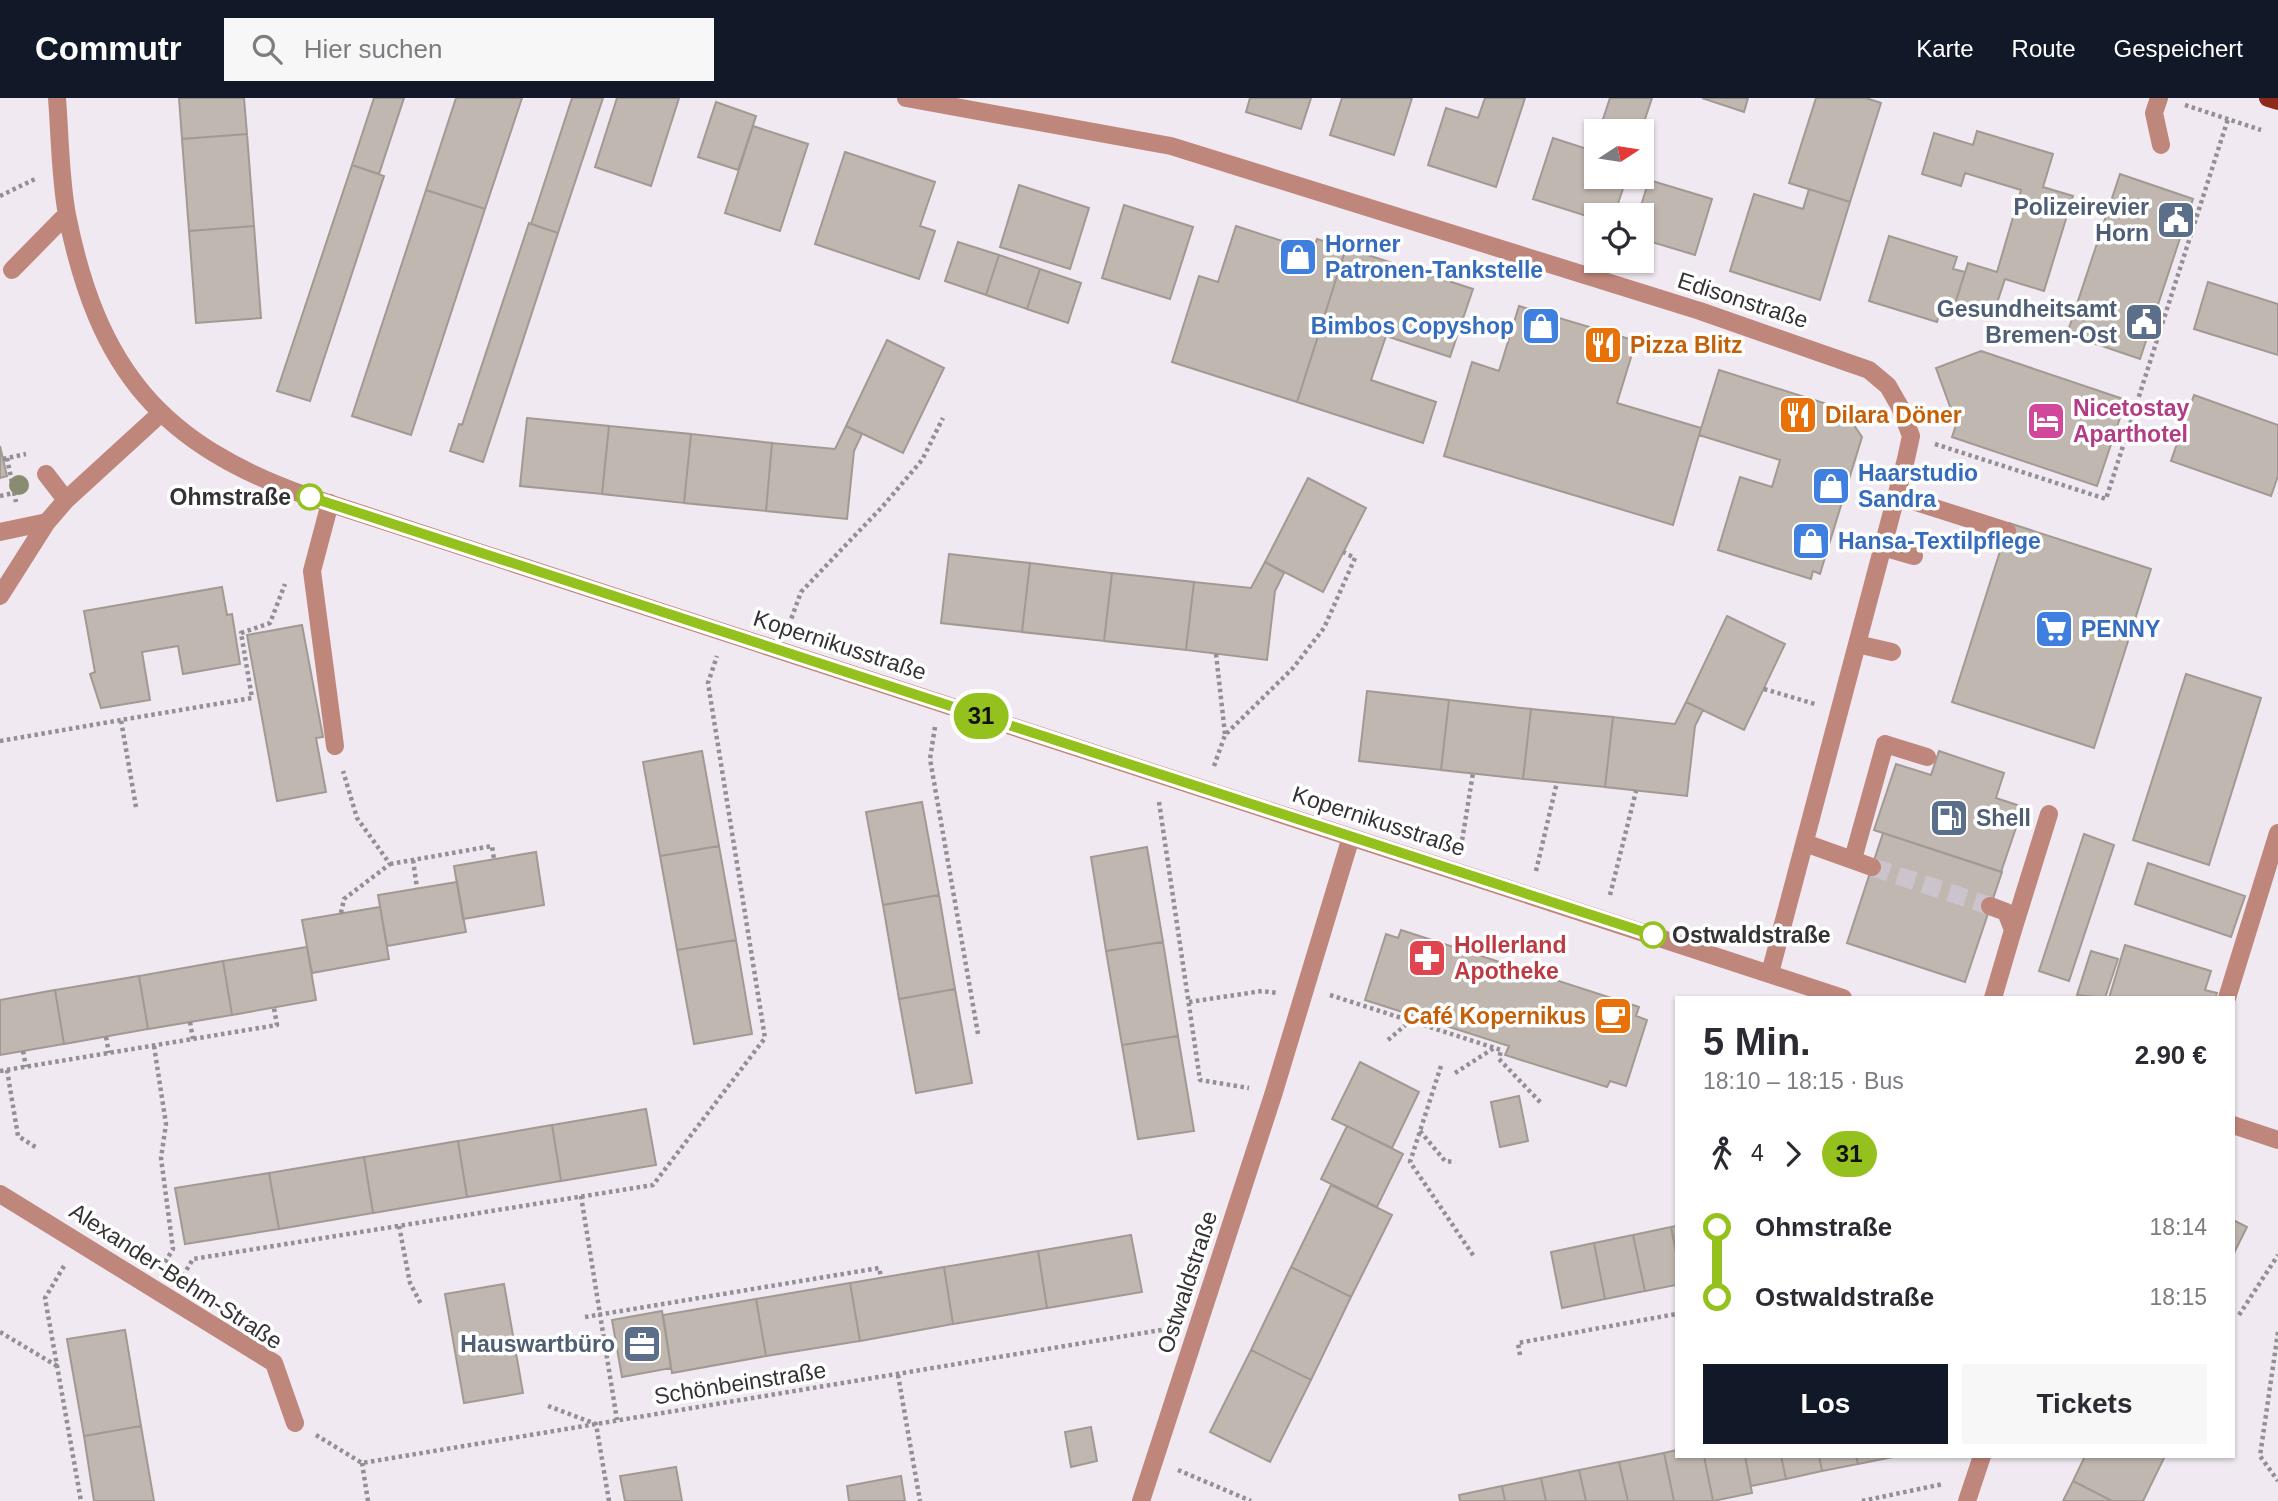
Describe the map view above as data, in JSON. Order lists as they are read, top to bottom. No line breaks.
{"streets":{"street":["Edisonstraße","Kopernikusstraße","Alexander-Behm-Straße","Ostwaldstraße"],"path":["Schönbeinstraße"]},"crossings":[["Kopernikusstraße","Ostwaldstraße"],["Ostwaldstraße","Schönbeinstraße"]],"places":{"public building":["Polizeirevier Horn","Gesundheitsamt Bremen-Ost"],"shop":["Horner Patronen-Tankstelle","Bimbos Copyshop","Haarstudio Sandra","Hansa-Textilpflege"],"restaurant":["Pizza Blitz","Dilara Döner"],"hotel":["Nicetostay Aparthotel"],"other":["Ohmstraße","Ostwaldstraße"],"supermarket":["PENNY"],"fuel station":["Shell"],"pharmacy":["Hollerland Apotheke"],"cafe":["Café Kopernikus"],"office":["Hauswartbüro"]},"lines":["bus line 31"],"north":"right","page":{"header":"Commutr","search":"Hier suchen","nav":["Karte","Route","Gespeichert"],"on_map":"31","heading":["5 Min.","18:10 – 18:15 · Bus","2.90 €"],"legs":["4","31"],"list":[{"name":"Ohmstraße","value":"18:14"},{"name":"Ostwaldstraße","value":"18:15"}],"buttons":["Los","Tickets"]}}
